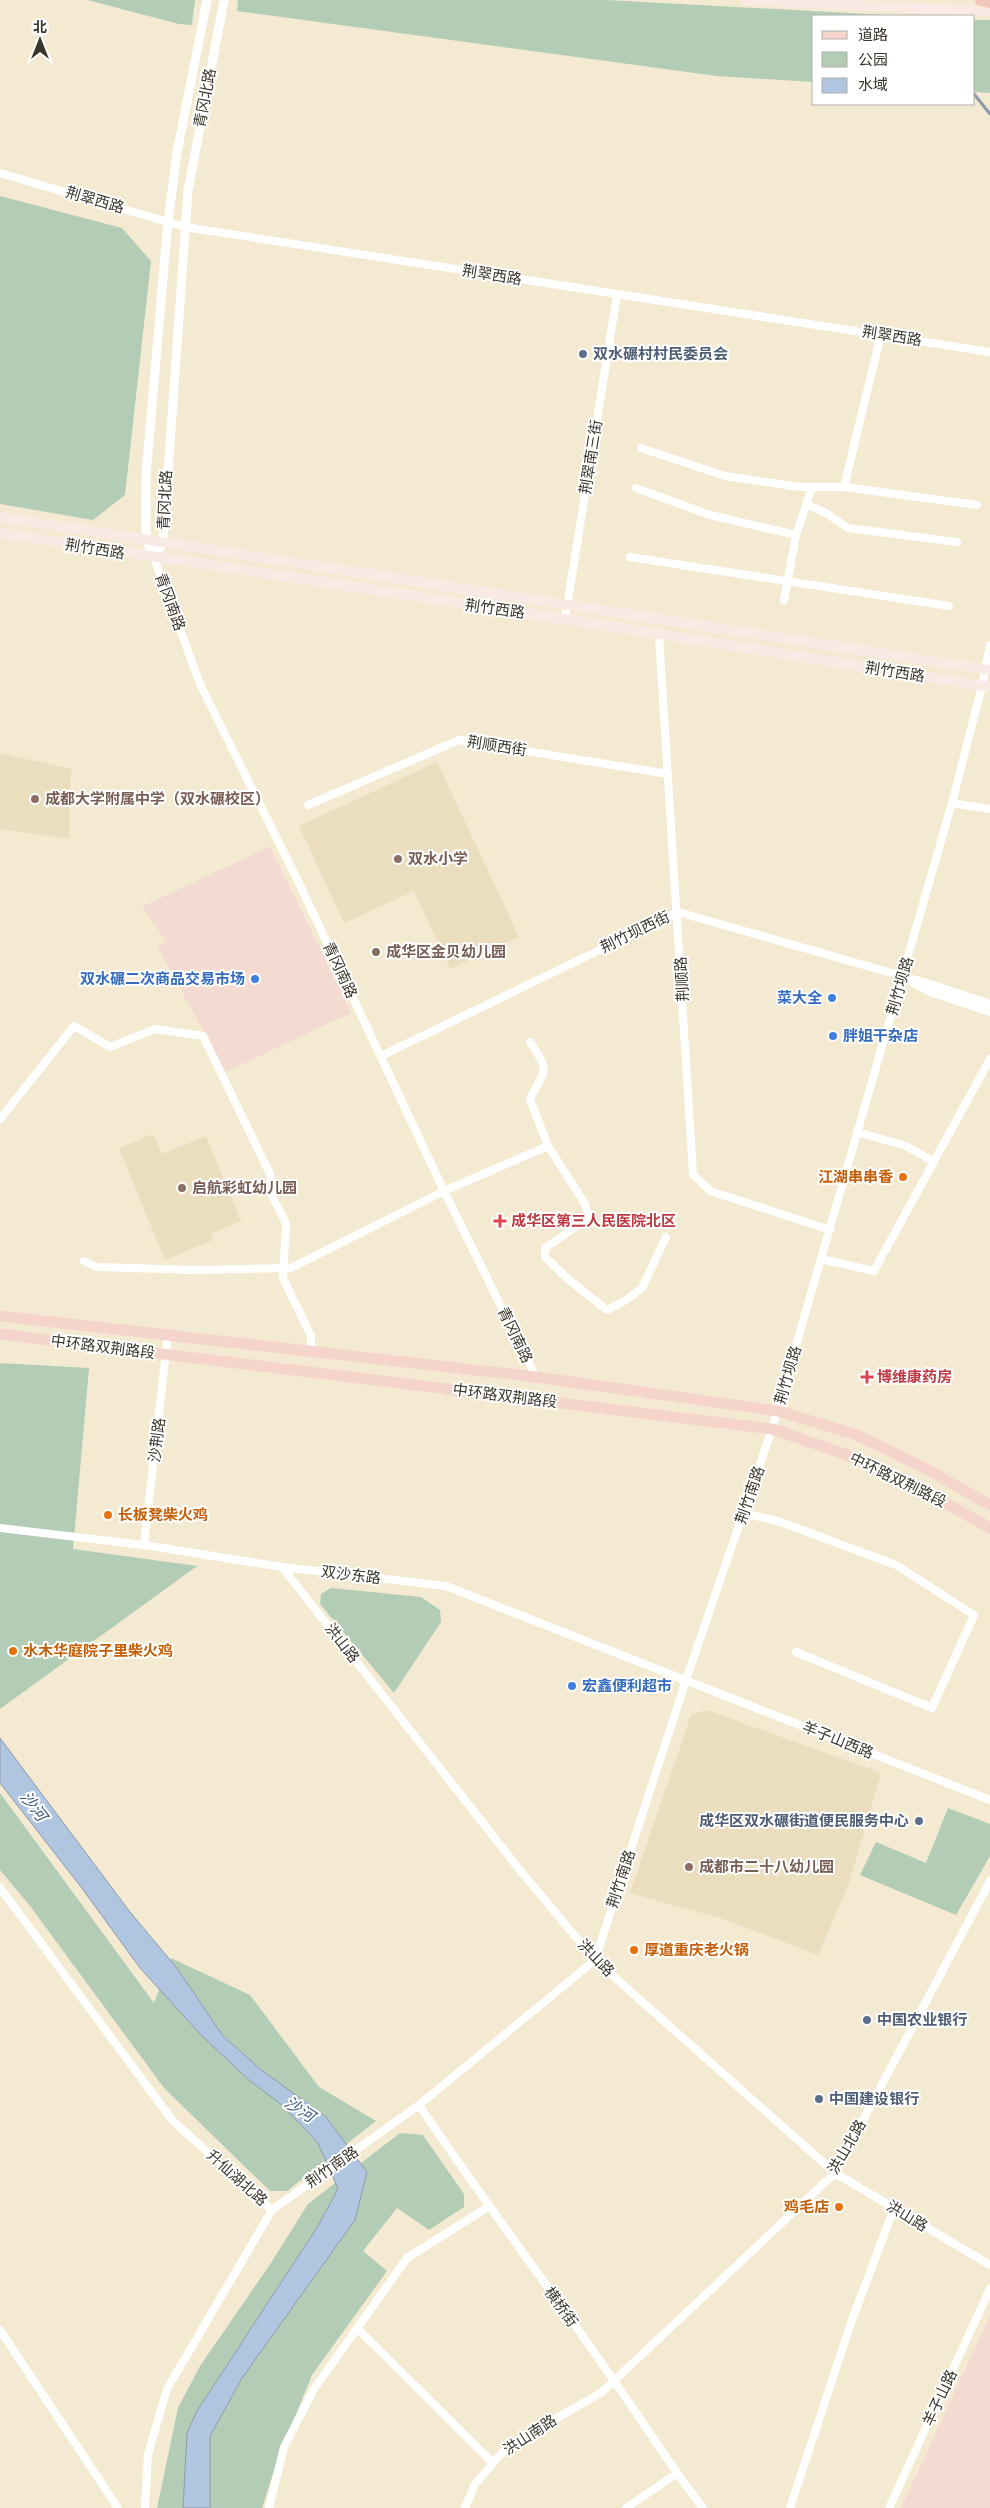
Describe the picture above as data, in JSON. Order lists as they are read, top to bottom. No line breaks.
{"streets":{"main road":["荆竹西路","中环路双荆路段"],"street":["青冈北路","荆翠西路","荆翠南三街","青冈南路","荆顺西街","荆竹坝西街","荆顺路","荆竹坝路","沙荆路","荆竹南路","双沙东路","洪山路","羊子山西路","洪山北路","升仙湖北路","横桥街","羊子山路","洪山南路"]},"crossings":[["青冈北路","荆翠西路"],["青冈北路","荆竹西路"],["青冈北路","青冈南路"],["荆翠西路","荆翠南三街"],["荆翠南三街","荆竹西路"],["荆竹西路","青冈南路"],["荆竹西路","荆顺路"],["荆竹西路","荆竹坝路"],["青冈南路","荆竹坝西街"],["青冈南路","中环路双荆路段"],["荆顺西街","荆顺路"],["荆竹坝西街","荆顺路"],["荆竹坝西街","荆竹坝路"],["荆顺路","荆竹坝路"],["荆竹坝路","中环路双荆路段"],["荆竹坝路","荆竹南路"],["中环路双荆路段","沙荆路"],["中环路双荆路段","荆竹南路"],["沙荆路","双沙东路"],["荆竹南路","双沙东路"],["荆竹南路","洪山路"],["荆竹南路","羊子山西路"],["荆竹南路","升仙湖北路"],["荆竹南路","横桥街"],["双沙东路","洪山路"],["双沙东路","羊子山西路"],["洪山路","洪山北路"],["洪山北路","横桥街"],["洪山北路","洪山南路"],["横桥街","洪山南路"]],"water":["沙河"],"places":{"other":["双水碾村村民委员会","成都大学附属中学（双水碾校区）","双水小学","成华区金贝幼儿园","双水碾二次商品交易市场","菜大全","胖姐干杂店","江湖串串香","启航彩虹幼儿园","长板凳柴火鸡","水木华庭·院子里柴火鸡","宏鑫便利超市","成华区双水碾街道便民服务中心","成都市二十八幼儿园","厚道重庆老火锅","中国农业银行","中国建设银行","鸡毛店"],"health":["成华区第三人民医院北区","博维康药房"]},"legend":["道路","公园","水域"],"north":"top"}
